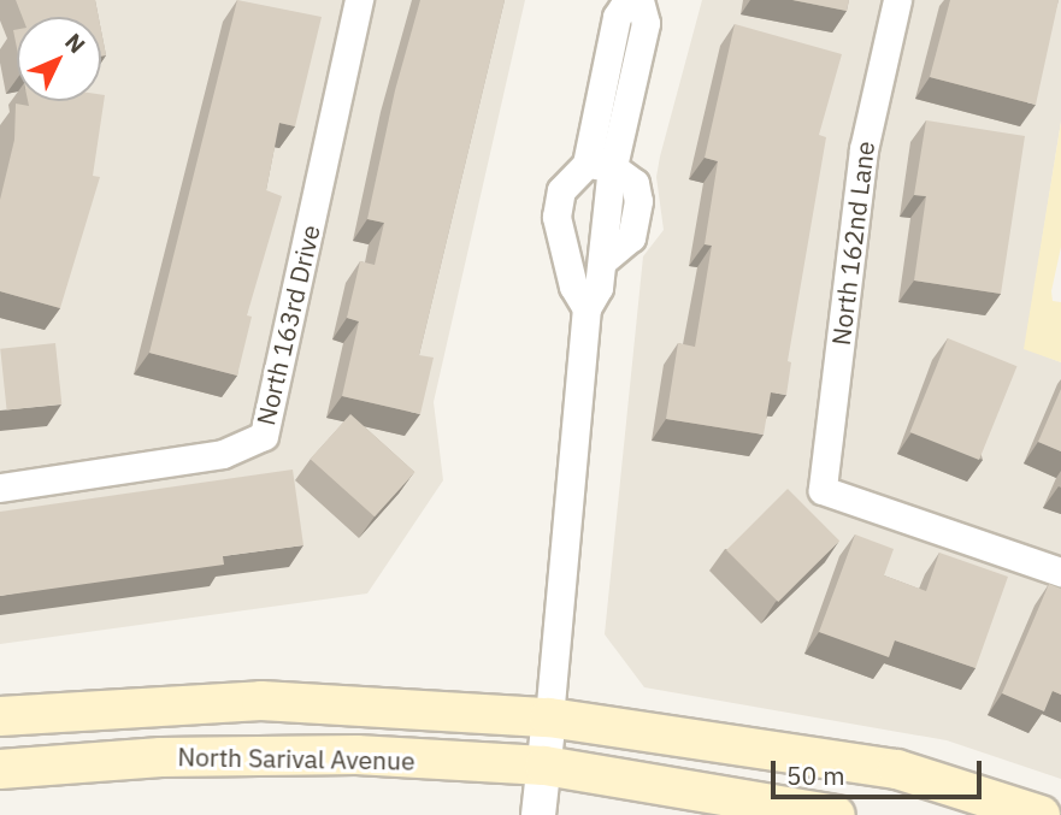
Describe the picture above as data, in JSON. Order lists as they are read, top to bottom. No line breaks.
{"streets":{"main road":["North Sarival Avenue"],"street":["North 162nd Lane","North 163rd Drive"]},"scale_bar":"50 m","north":"top right"}
